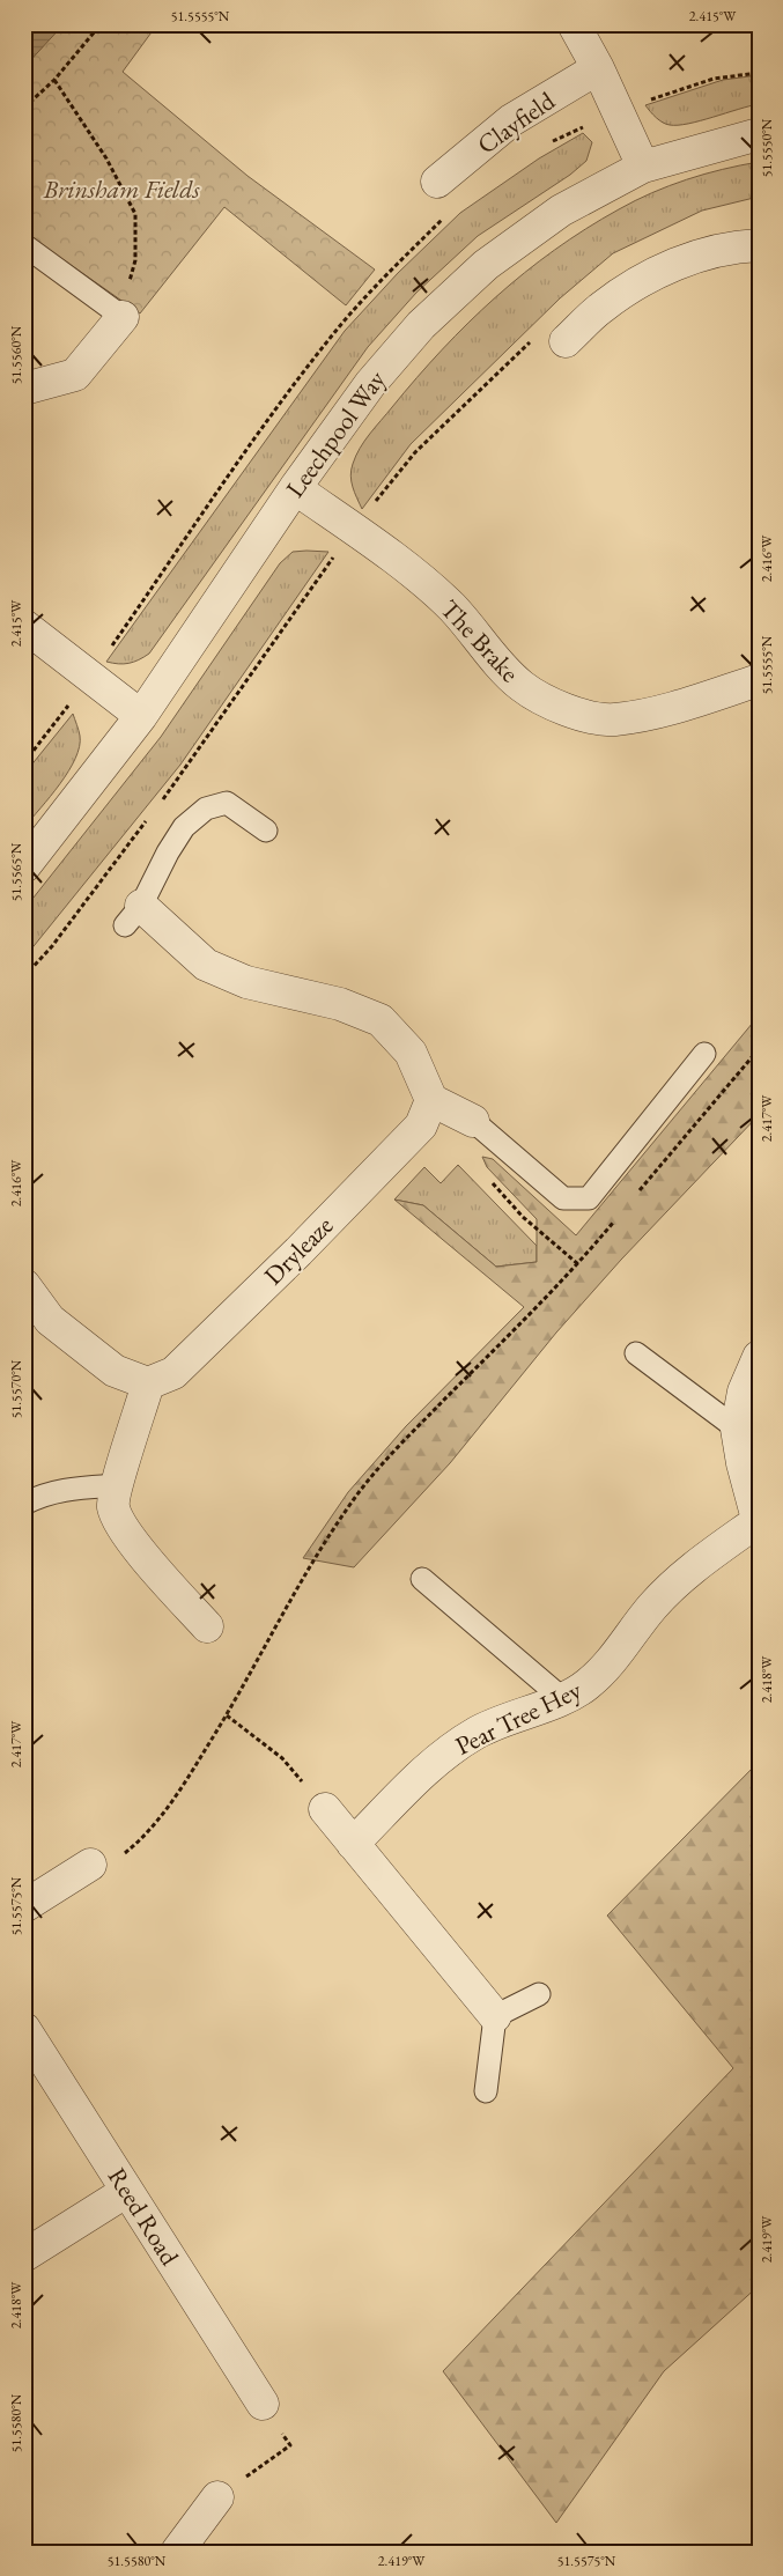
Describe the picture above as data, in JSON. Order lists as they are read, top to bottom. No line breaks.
{"streets":{"street":["Clayfield","Leechpool Way","The Brake","Dryleaze","Pear Tree Hey","Reed Road"]},"crossings":[["Leechpool Way","The Brake"]],"parks":["Brinsham Fields"],"coordinates":["51.5555°N","2.415°W","51.5550°N","51.5560°N","2.416°W","51.5565°N","2.417°W","51.5570°N","2.418°W","51.5575°N","2.419°W","51.5580°N"]}
